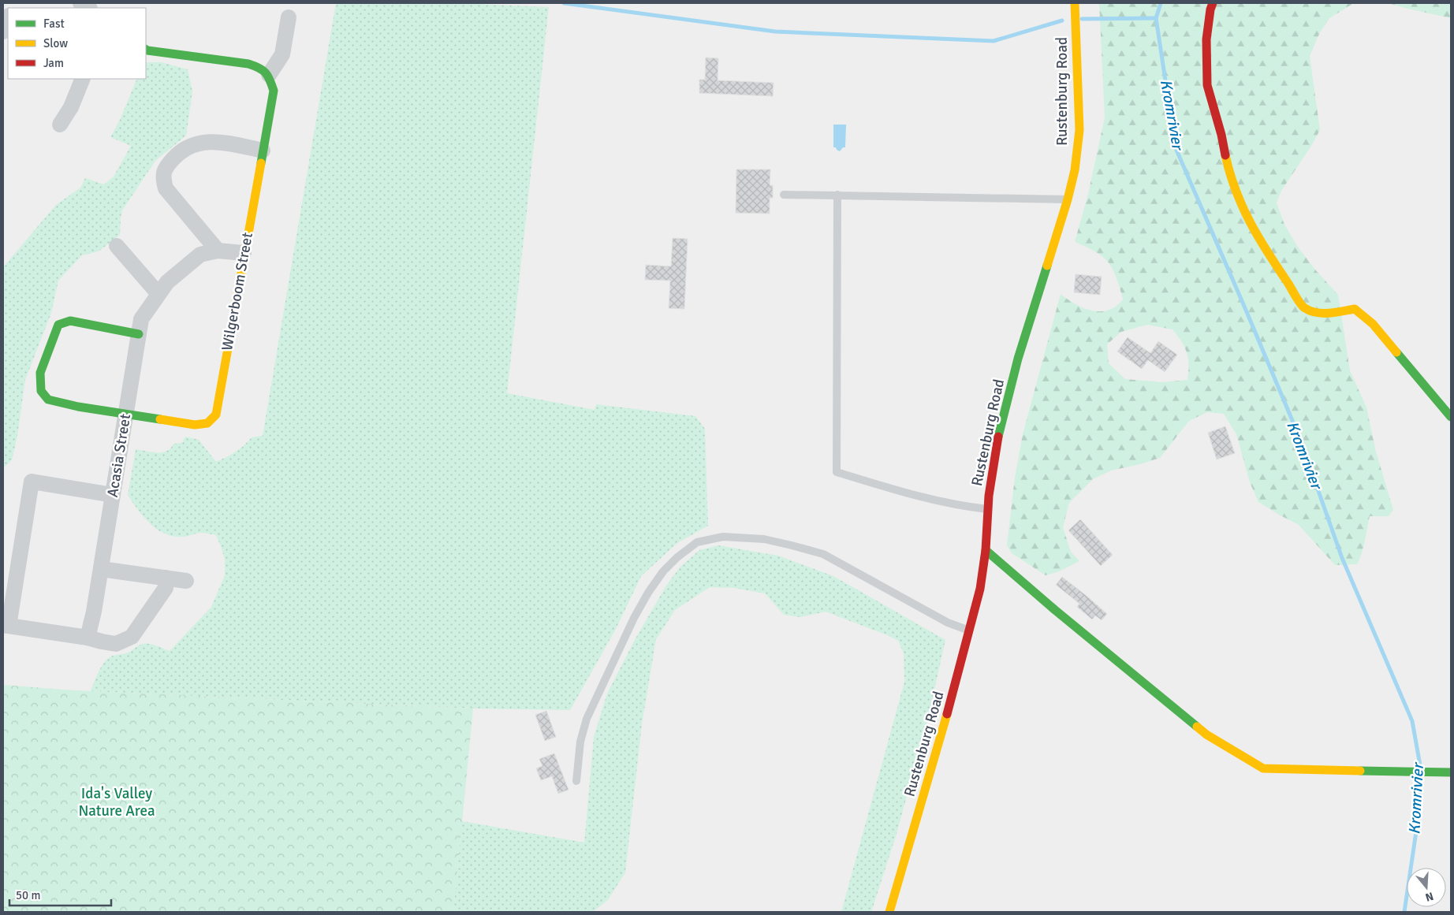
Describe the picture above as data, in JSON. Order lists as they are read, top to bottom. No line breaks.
{"streets":{"street":["Rustenburg Road","Wilgerboom Street","Acasia Street"]},"crossings":[["Wilgerboom Street","Acasia Street"]],"water":["Kromrivier"],"parks":["Ida's Valley Nature Area"],"legend":["Fast","Slow","Jam"],"scale_bar":"50 m","north":"bottom"}
